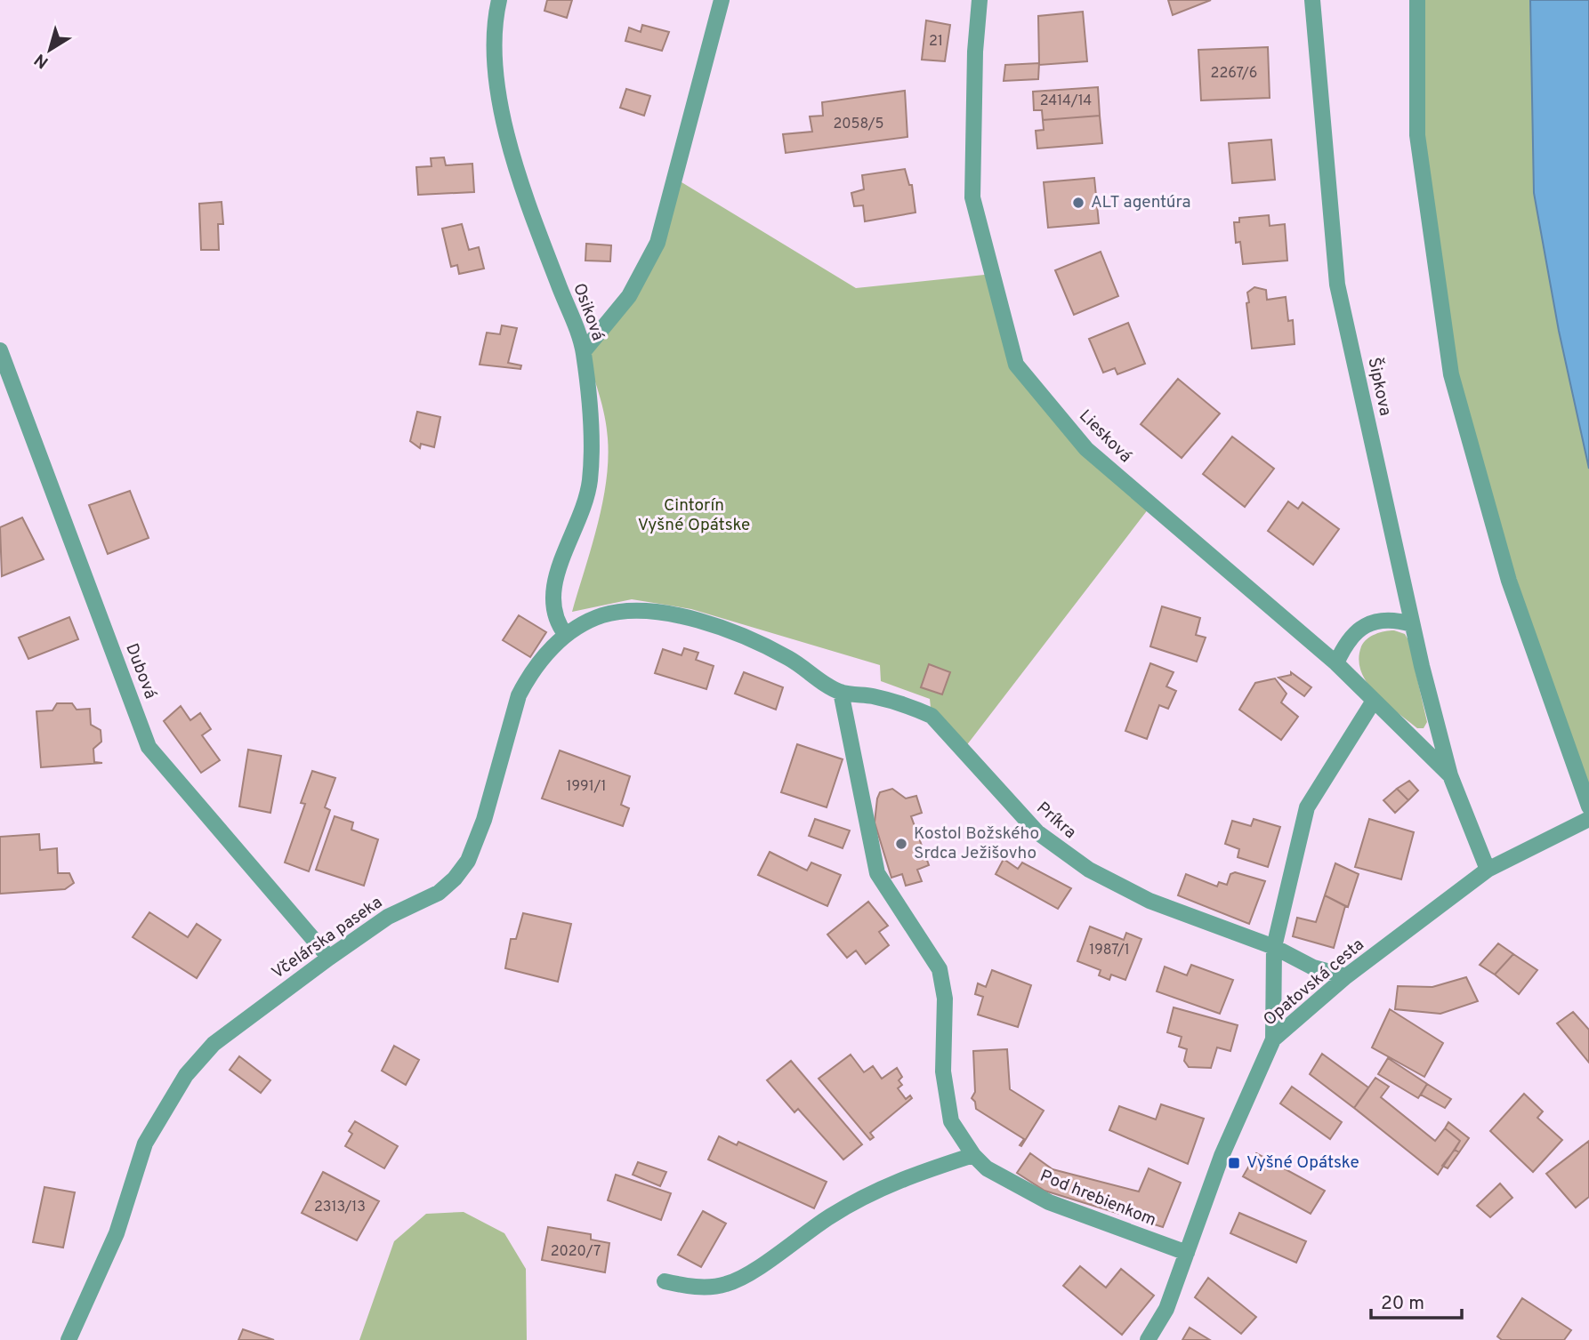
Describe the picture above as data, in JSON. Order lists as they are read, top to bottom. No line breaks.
{"streets":{"street":["Osiková","Šipkova","Liesková","Dubová","Príkra","Včelárska paseka","Opatovská cesta","Pod hrebienkom"]},"crossings":[["Osiková","Včelárska paseka"],["Šipkova","Liesková"],["Šipkova","Opatovská cesta"],["Dubová","Včelárska paseka"],["Príkra","Včelárska paseka"],["Príkra","Opatovská cesta"],["Príkra","Pod hrebienkom"],["Včelárska paseka","Pod hrebienkom"],["Opatovská cesta","Pod hrebienkom"]],"parks":["Cintorín Vyšné Opátske"],"places":{"other":["ALT agentúra","Kostol Božského Srdca Ježišovho"],"transit":["Vyšné Opátske"]},"house_numbers":["21","2267/6","2414/14","2058/5","1991/1","1987/1","2313/13","2020/7"],"scale_bar":"20 m","north":"bottom left"}
